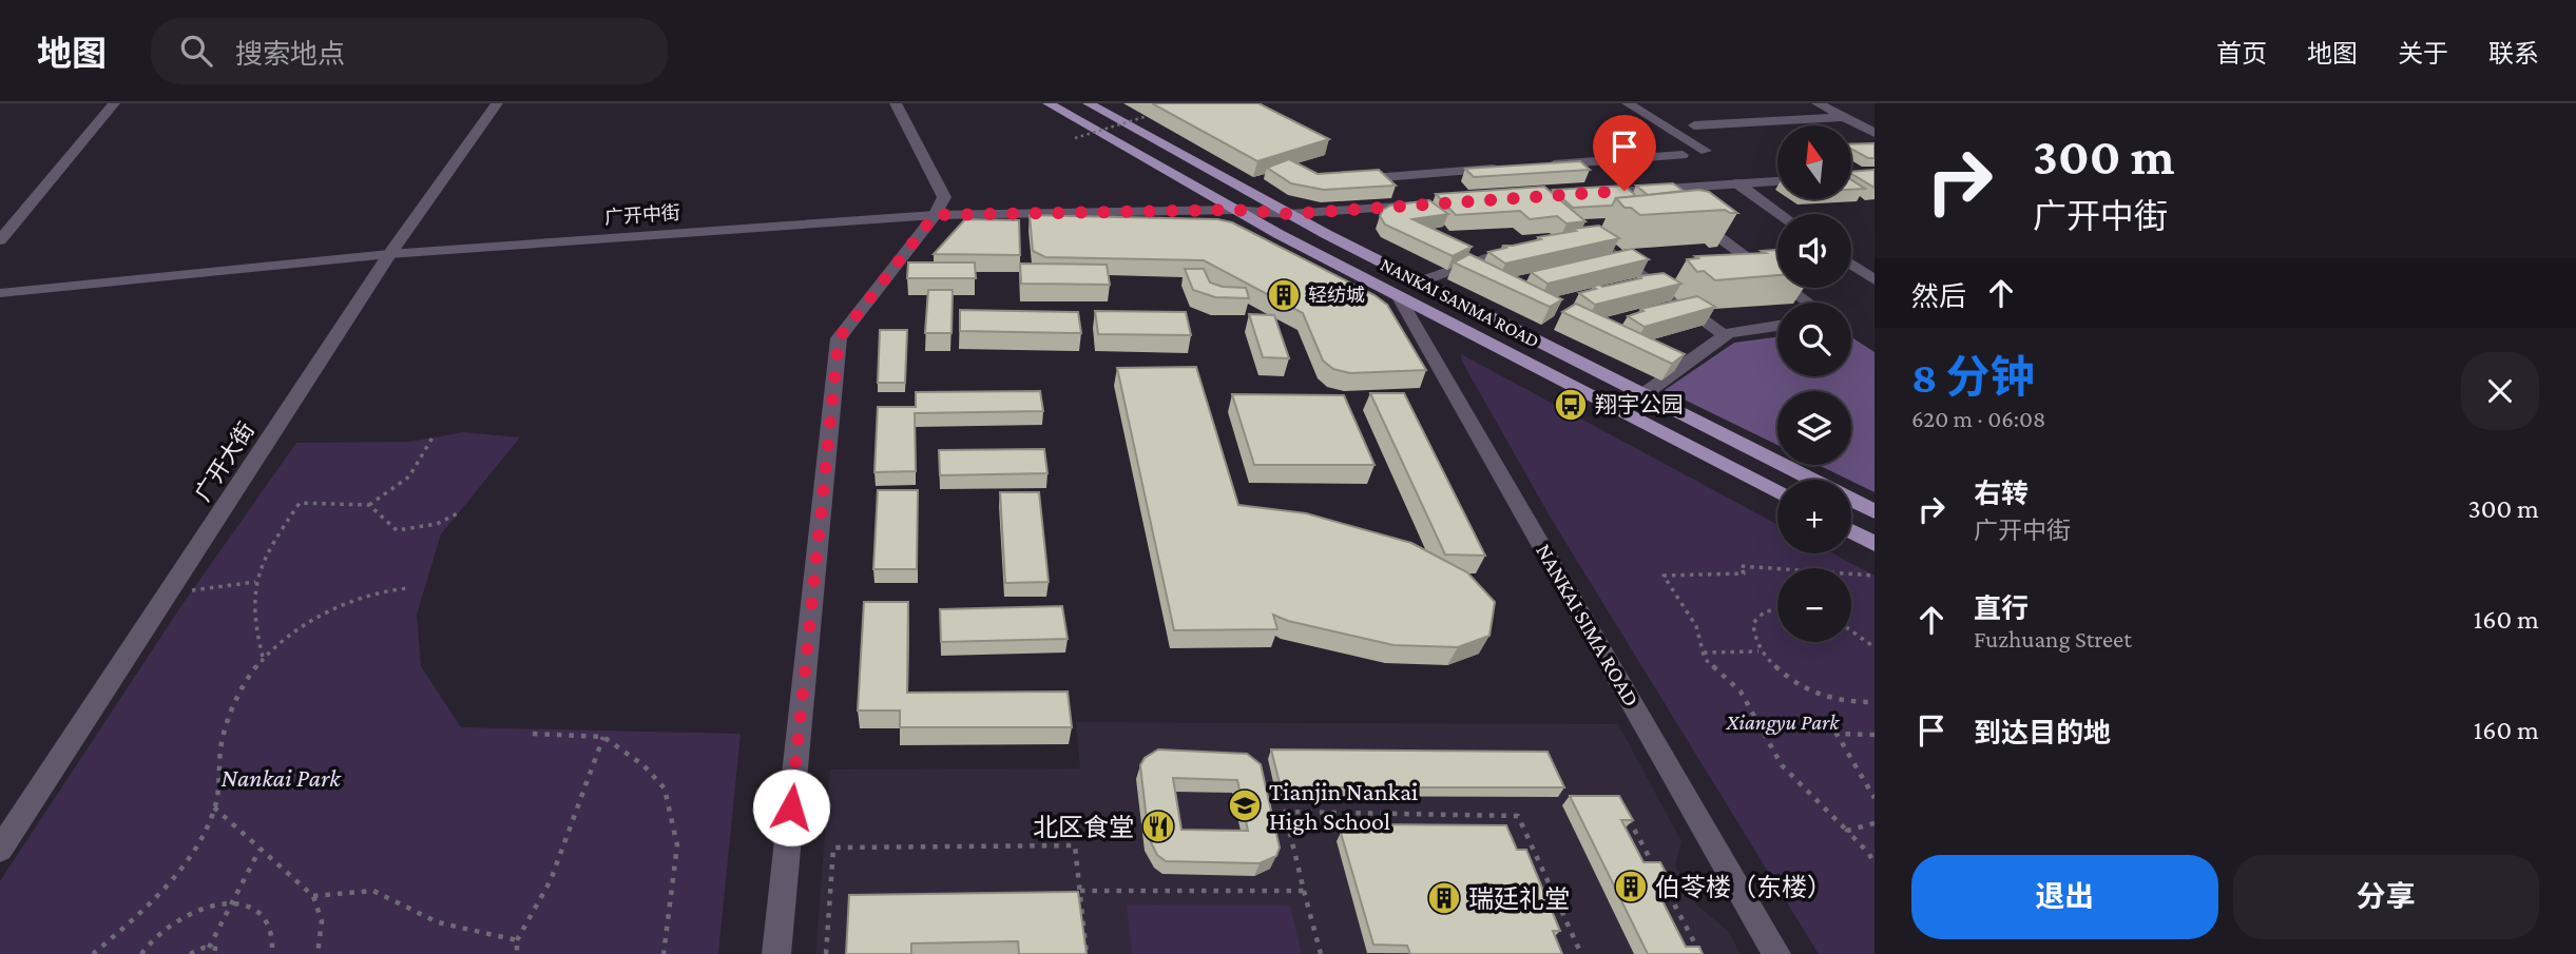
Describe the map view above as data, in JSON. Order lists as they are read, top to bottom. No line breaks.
{"streets":{"main road":["NANKAI SANMA ROAD"],"street":["广开中街","广开大街","NANKAI SIMA ROAD"]},"crossings":[["广开中街","NANKAI SANMA ROAD"],["广开中街","广开大街"],["NANKAI SANMA ROAD","NANKAI SIMA ROAD"]],"parks":["Xiangyu Park","Nankai Park"],"places":{"building":["轻纺城","伯苓楼（东楼）","瑞廷礼堂"],"bus stop":["翔宇公园"],"school or university":["Tianjin Nankai High School"],"restaurant":["北区食堂"]},"north":"top","page":{"header":"地图","search":"搜索地点","nav":["首页","地图","关于","联系"],"turn":["300 m","广开中街"],"map_buttons":["+","−"],"then":"然后","heading":["8 分钟","620 m · 06:08"],"list":[{"name":"右转","note":"广开中街","value":"300 m"},{"name":"直行","note":"Fuzhuang Street","value":"160 m"},{"name":"到达目的地","value":"160 m"}],"buttons":["退出","分享"]}}
